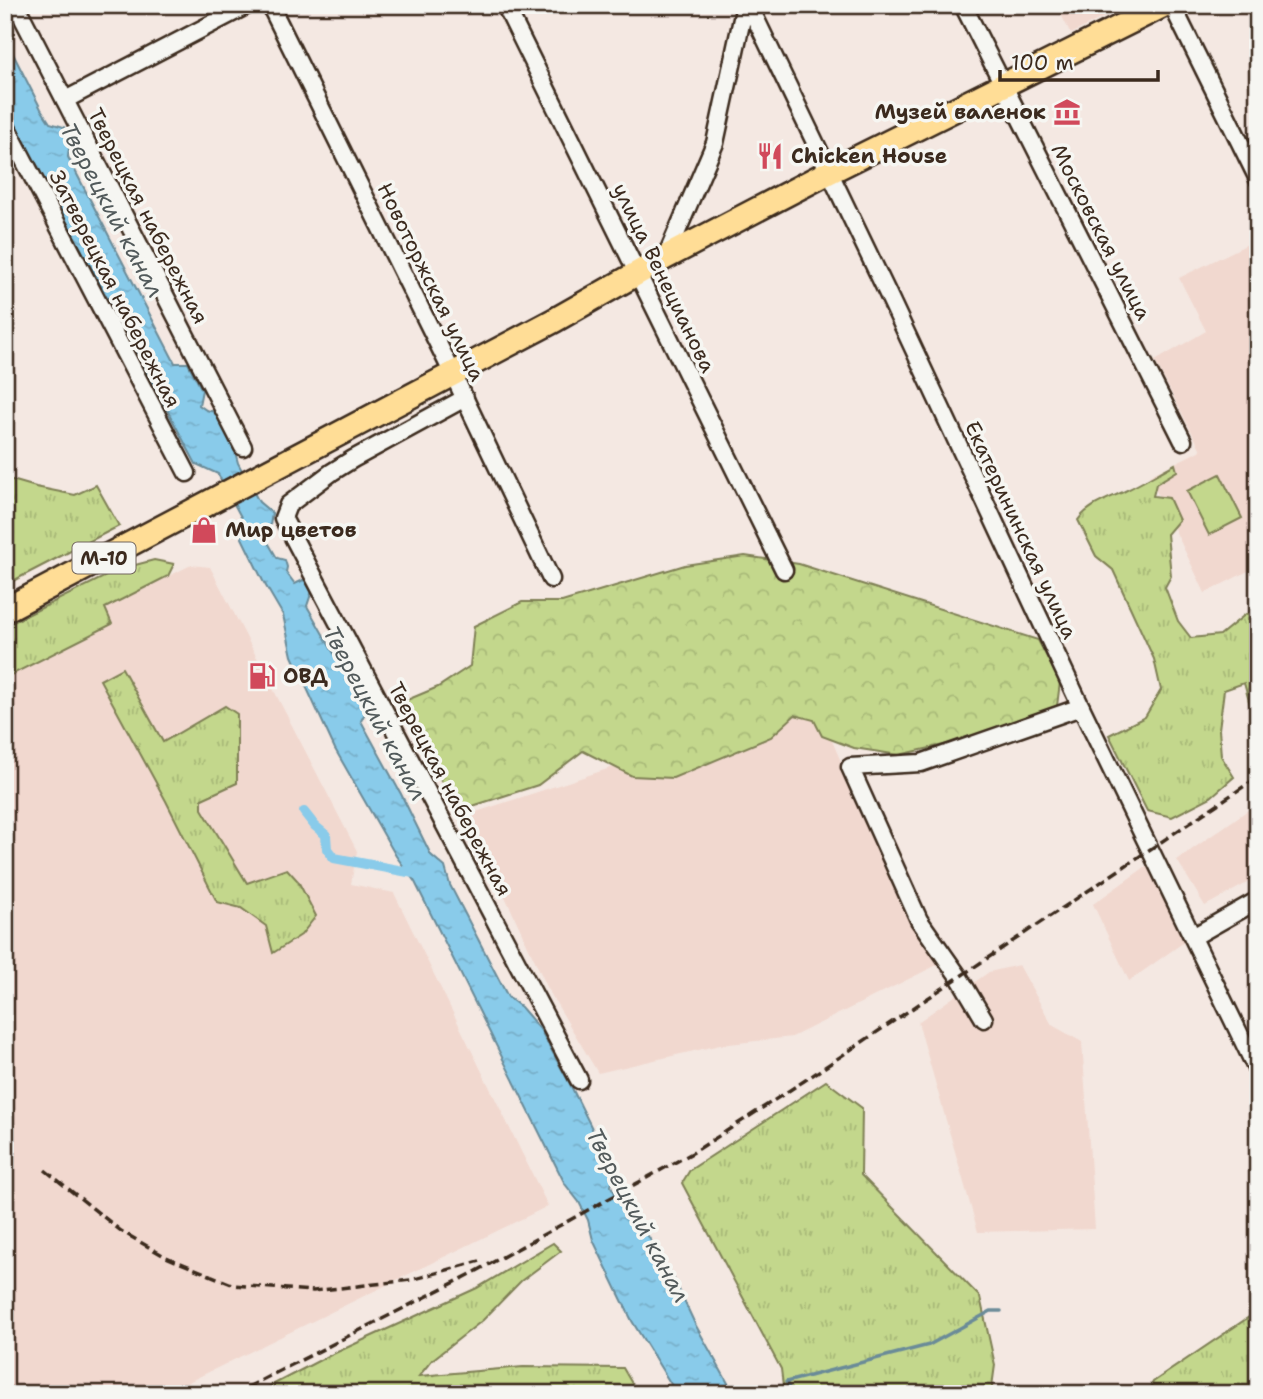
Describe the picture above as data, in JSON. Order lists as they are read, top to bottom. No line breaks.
{"streets":{"highway":["М-10"],"street":["Тверецкая набережная","Московская улица","улица Венецианова","Новоторжская улица","Затверецкая набережная","Екатерининская улица"]},"crossings":[["Тверецкая набережная","Новоторжская улица"],["Московская улица","М-10"],["улица Венецианова","М-10"],["Новоторжская улица","М-10"],["Екатерининская улица","М-10"]],"water":["Тверецкий канал"],"places":{"museum":["Музей валенок"],"restaurant":["Chicken House"],"shop":["Мир цветов"],"fuel station":["ОВД"]},"scale_bar":"100 m"}
